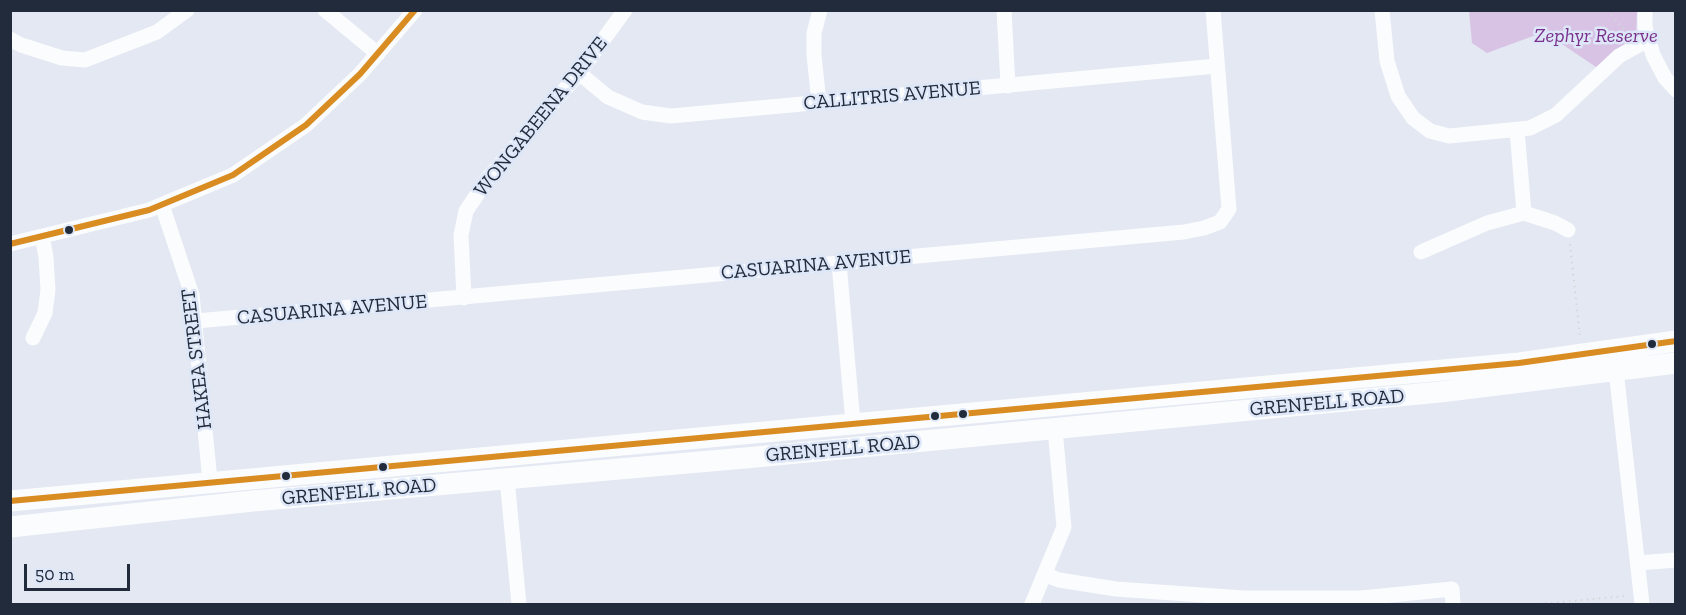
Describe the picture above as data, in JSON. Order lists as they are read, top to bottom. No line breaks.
{"streets":{"main road":["GRENFELL ROAD"],"street":["CALLITRIS AVENUE","WONGABEENA DRIVE","CASUARINA AVENUE","HAKEA STREET"]},"crossings":[["CALLITRIS AVENUE","WONGABEENA DRIVE"],["CALLITRIS AVENUE","CASUARINA AVENUE"],["WONGABEENA DRIVE","CASUARINA AVENUE"],["CASUARINA AVENUE","HAKEA STREET"],["HAKEA STREET","GRENFELL ROAD"]],"parks":["Zephyr Reserve"],"scale_bar":"50 m"}
